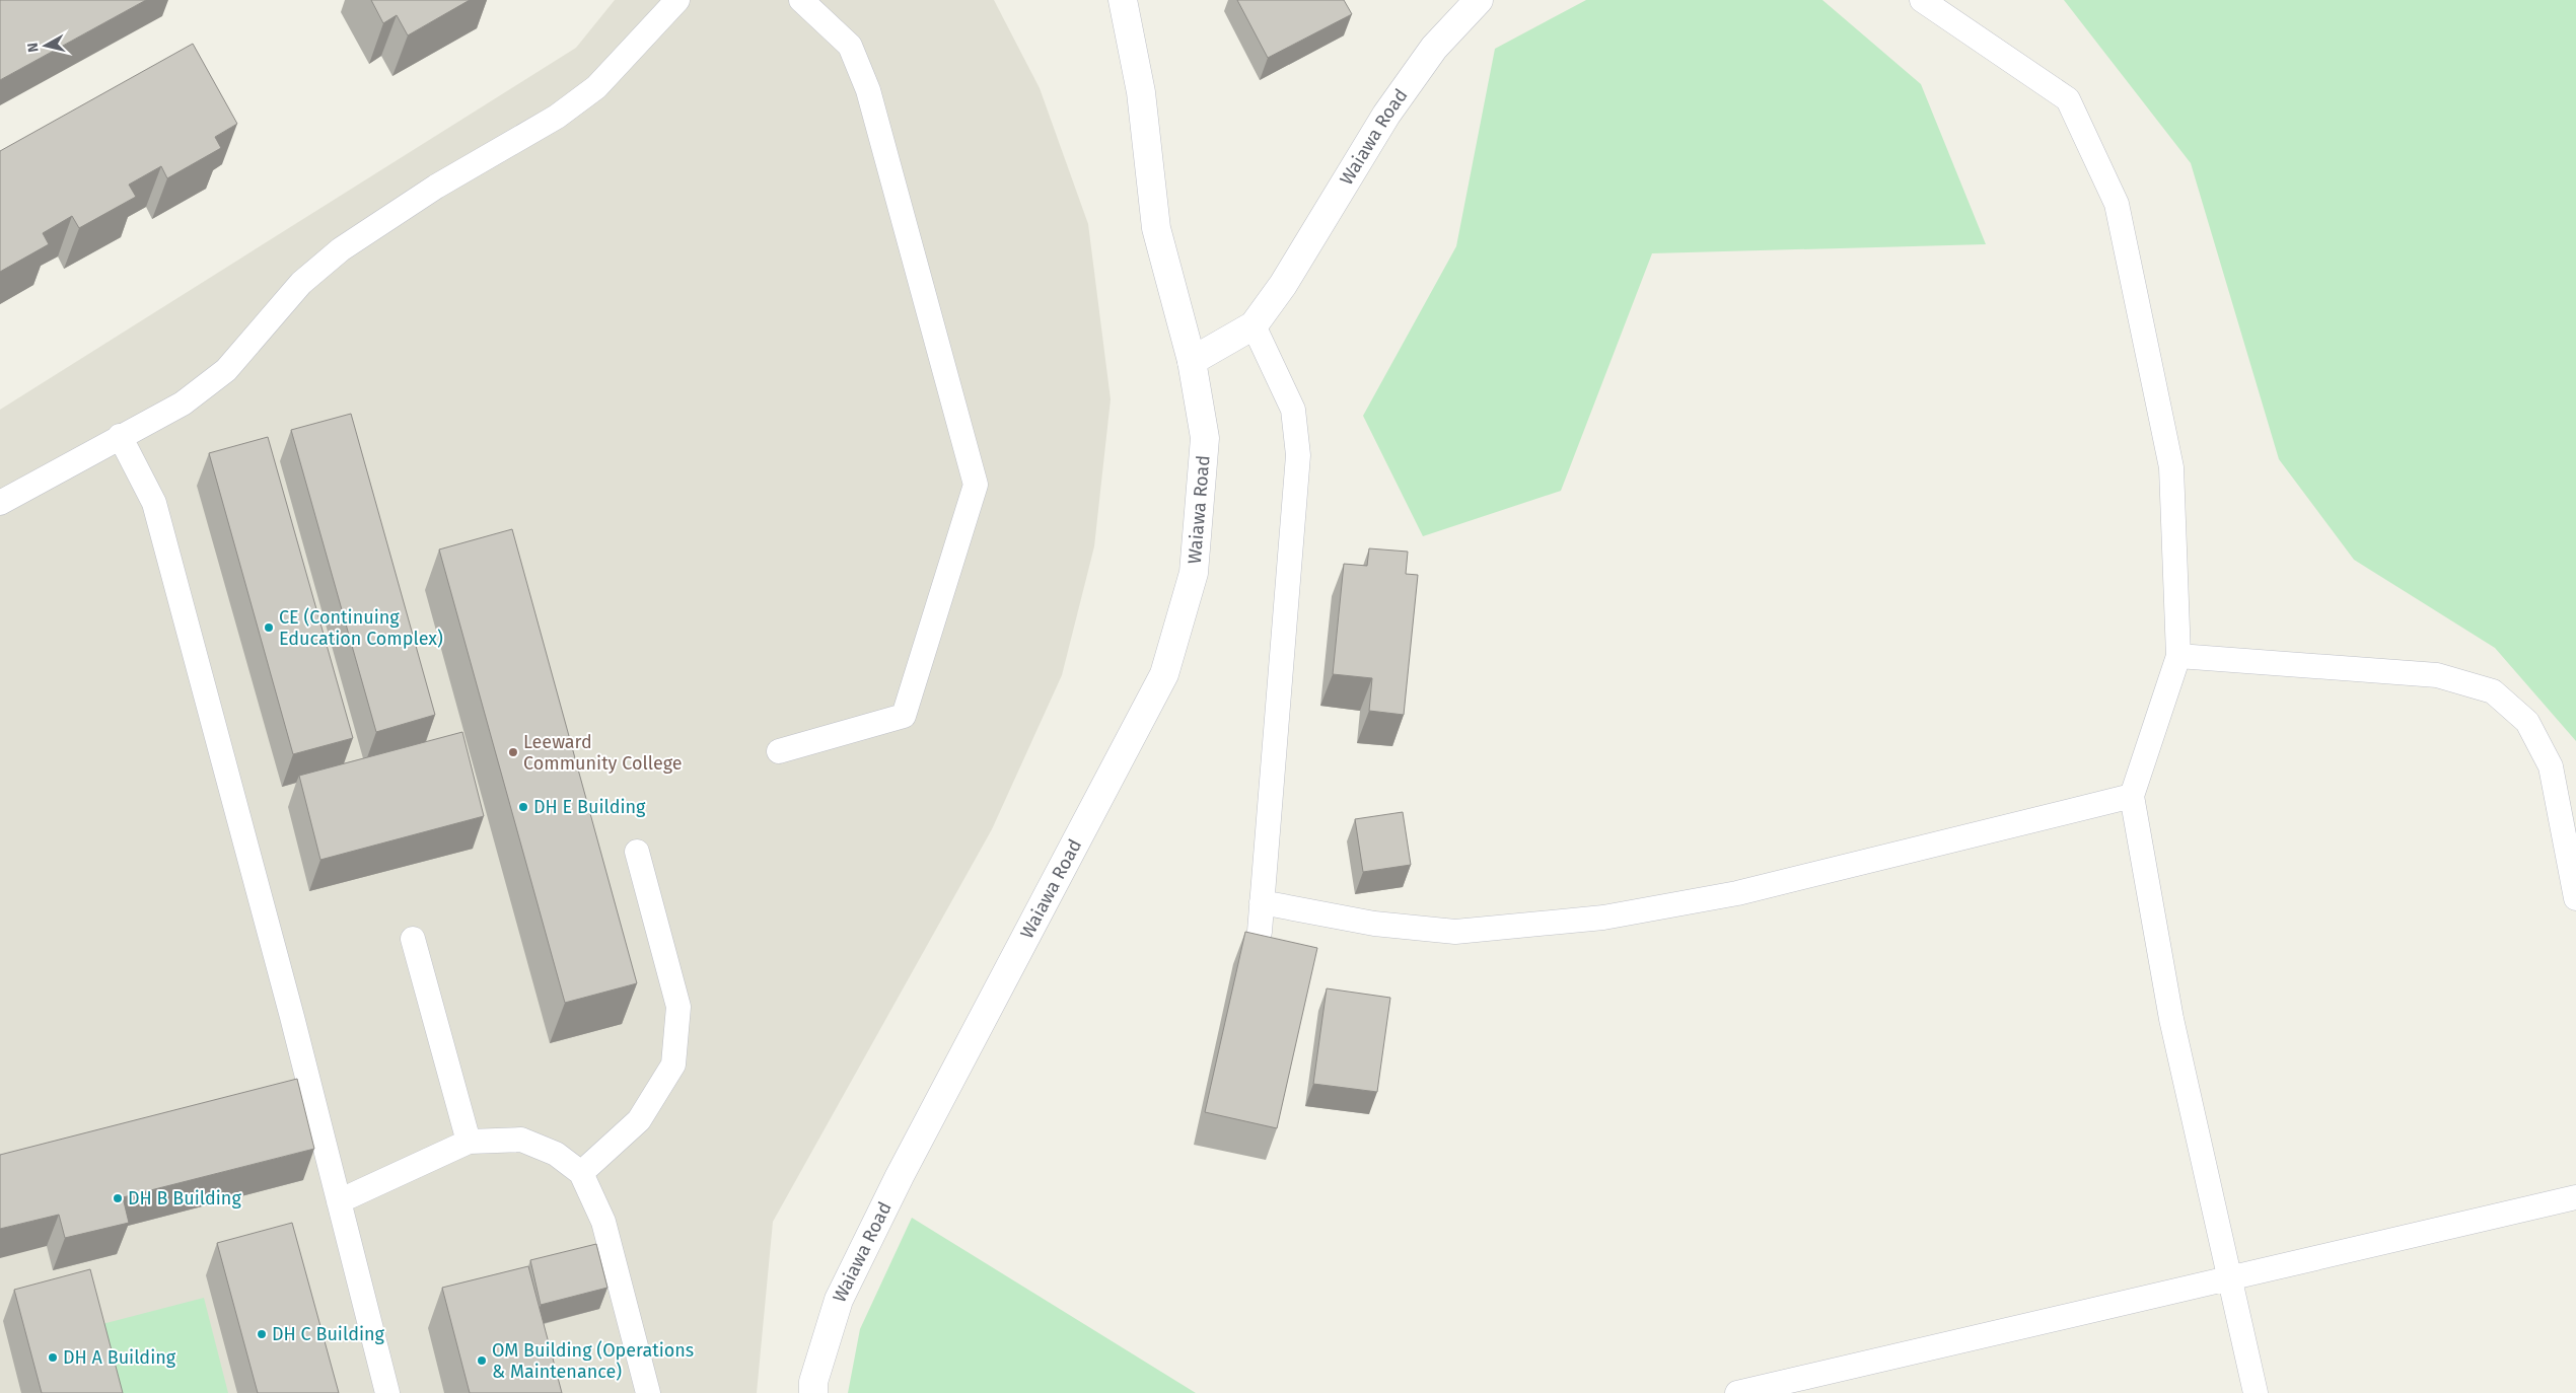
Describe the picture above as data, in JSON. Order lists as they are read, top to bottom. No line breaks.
{"streets":{"street":["Waiawa Road"]},"places":["CE (Continuing Education Complex)","Leeward Community College","DH E Building","DH B Building","DH C Building","DH A Building","OM Building (Operations & Maintenance)"],"north":"left"}
